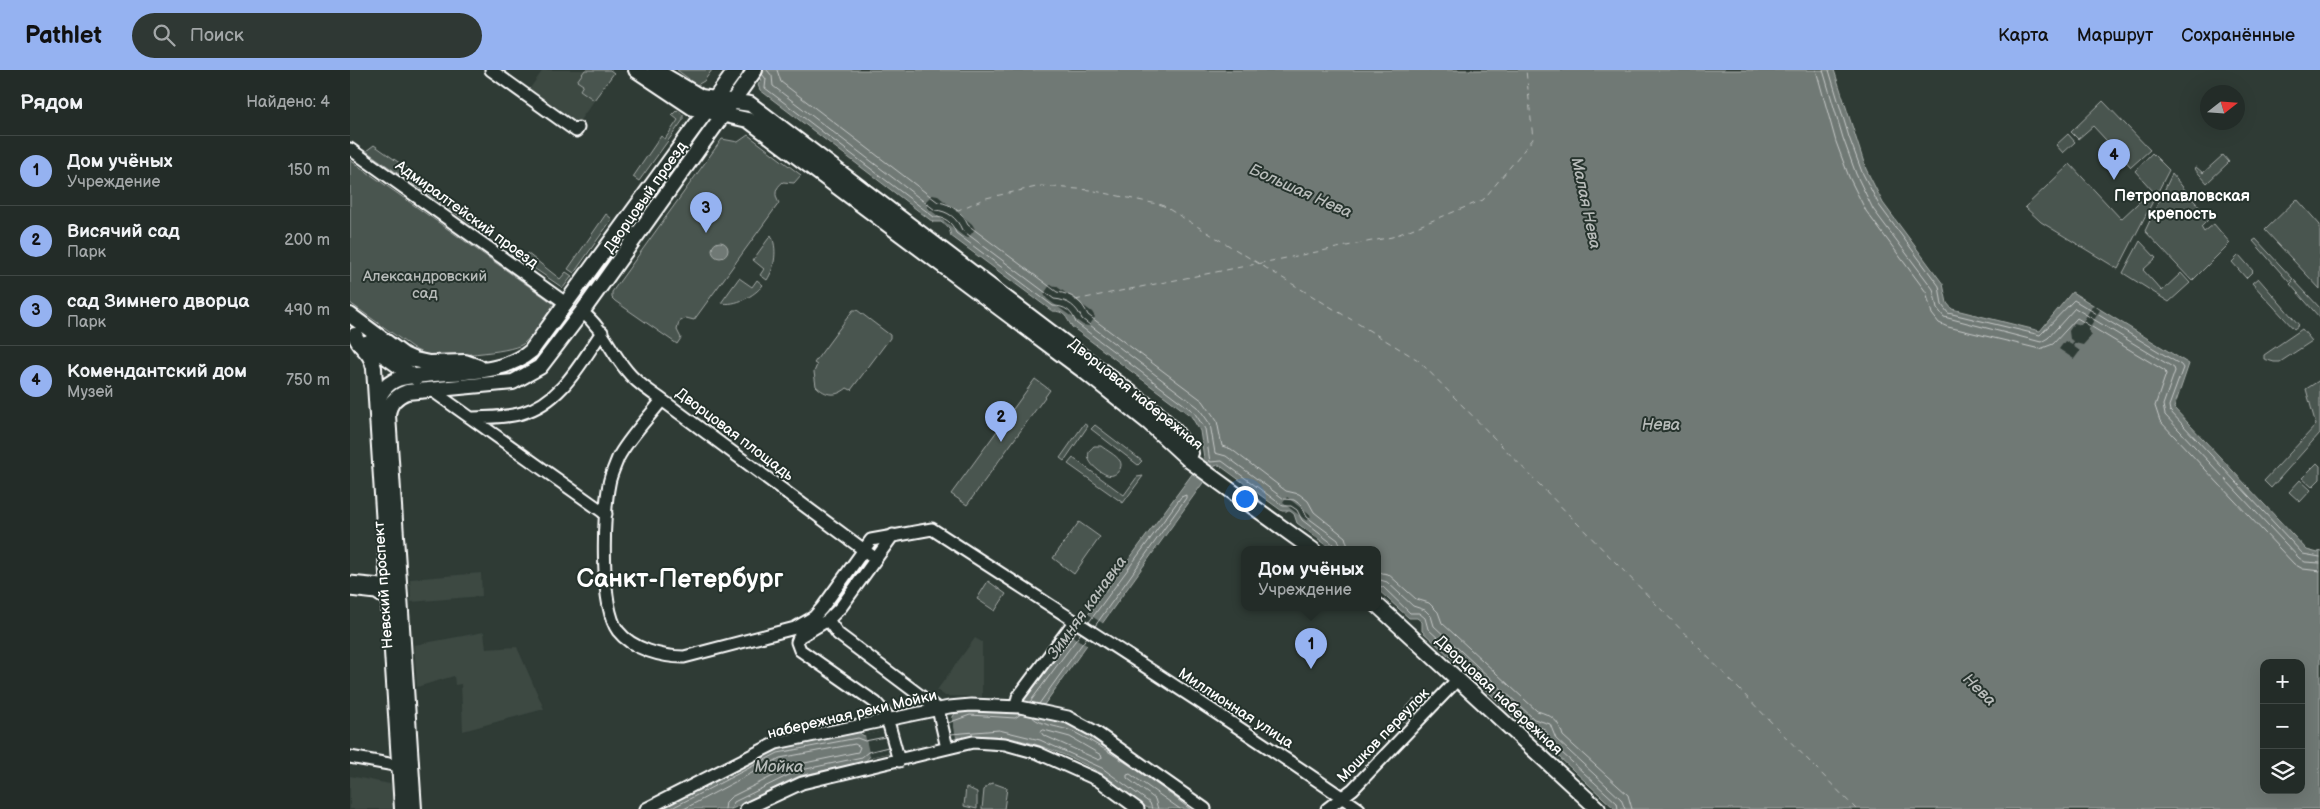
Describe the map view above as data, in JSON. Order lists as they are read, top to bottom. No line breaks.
{"streets":{"main road":["Дворцовый проезд","Дворцовая набережная","Невский проспект"],"street":["Адмиралтейский проезд","Дворцовая площадь","Миллионная улица","набережная реки Мойки","Мошков переулок"]},"crossings":[["Дворцовый проезд","Адмиралтейский проезд"],["Дворцовый проезд","Дворцовая набережная"],["Дворцовая набережная","Мошков переулок"],["Миллионная улица","Мошков переулок"]],"districts":["Петропавловская крепость","Санкт-Петербург"],"water":["Большая Нева","Малая Нева","Нева","Зимняя канавка","Мойка"],"parks":["Александровский сад"],"north":"right","page":{"header":"Pathlet","search":"Поиск","nav":["Карта","Маршрут","Сохранённые"],"heading":["Рядом","Найдено: 4"],"list":[{"mark":"1","name":"Дом учёных","note":"Учреждение","value":"150 m"},{"mark":"2","name":"Висячий сад","note":"Парк","value":"200 m"},{"mark":"3","name":"сад Зимнего дворца","note":"Парк","value":"490 m"},{"mark":"4","name":"Комендантский дом","note":"Музей","value":"750 m"}],"pins":["4","3","2","1"],"popup":["Дом учёных","Учреждение"],"map_buttons":["+","−"]}}
